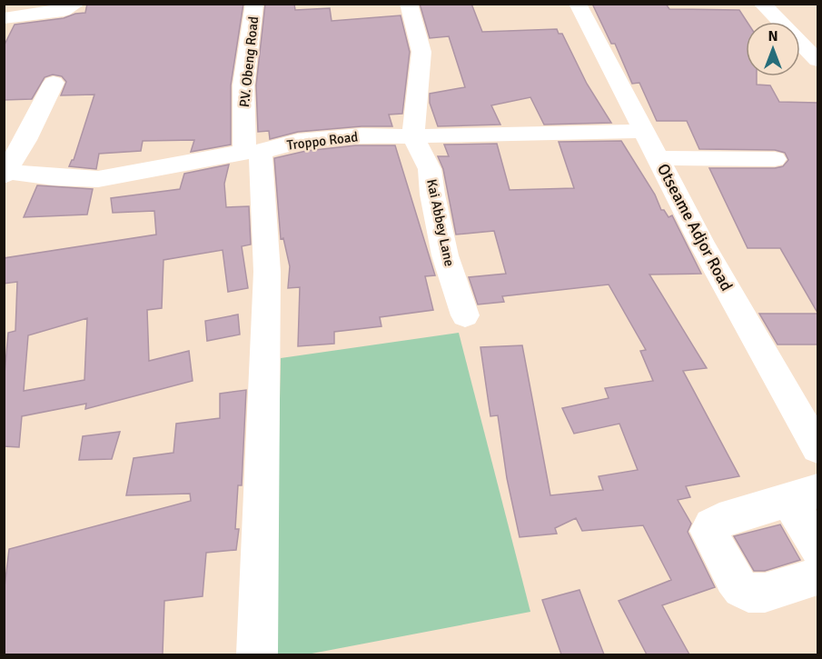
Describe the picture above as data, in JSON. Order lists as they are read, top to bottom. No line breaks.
{"streets":{"street":["P.V. Obeng Road","Troppo Road","Kai Abbey Lane","Otseame Adjor Road"]},"crossings":[["P.V. Obeng Road","Troppo Road"],["Troppo Road","Kai Abbey Lane"],["Troppo Road","Otseame Adjor Road"]],"north":"top"}
